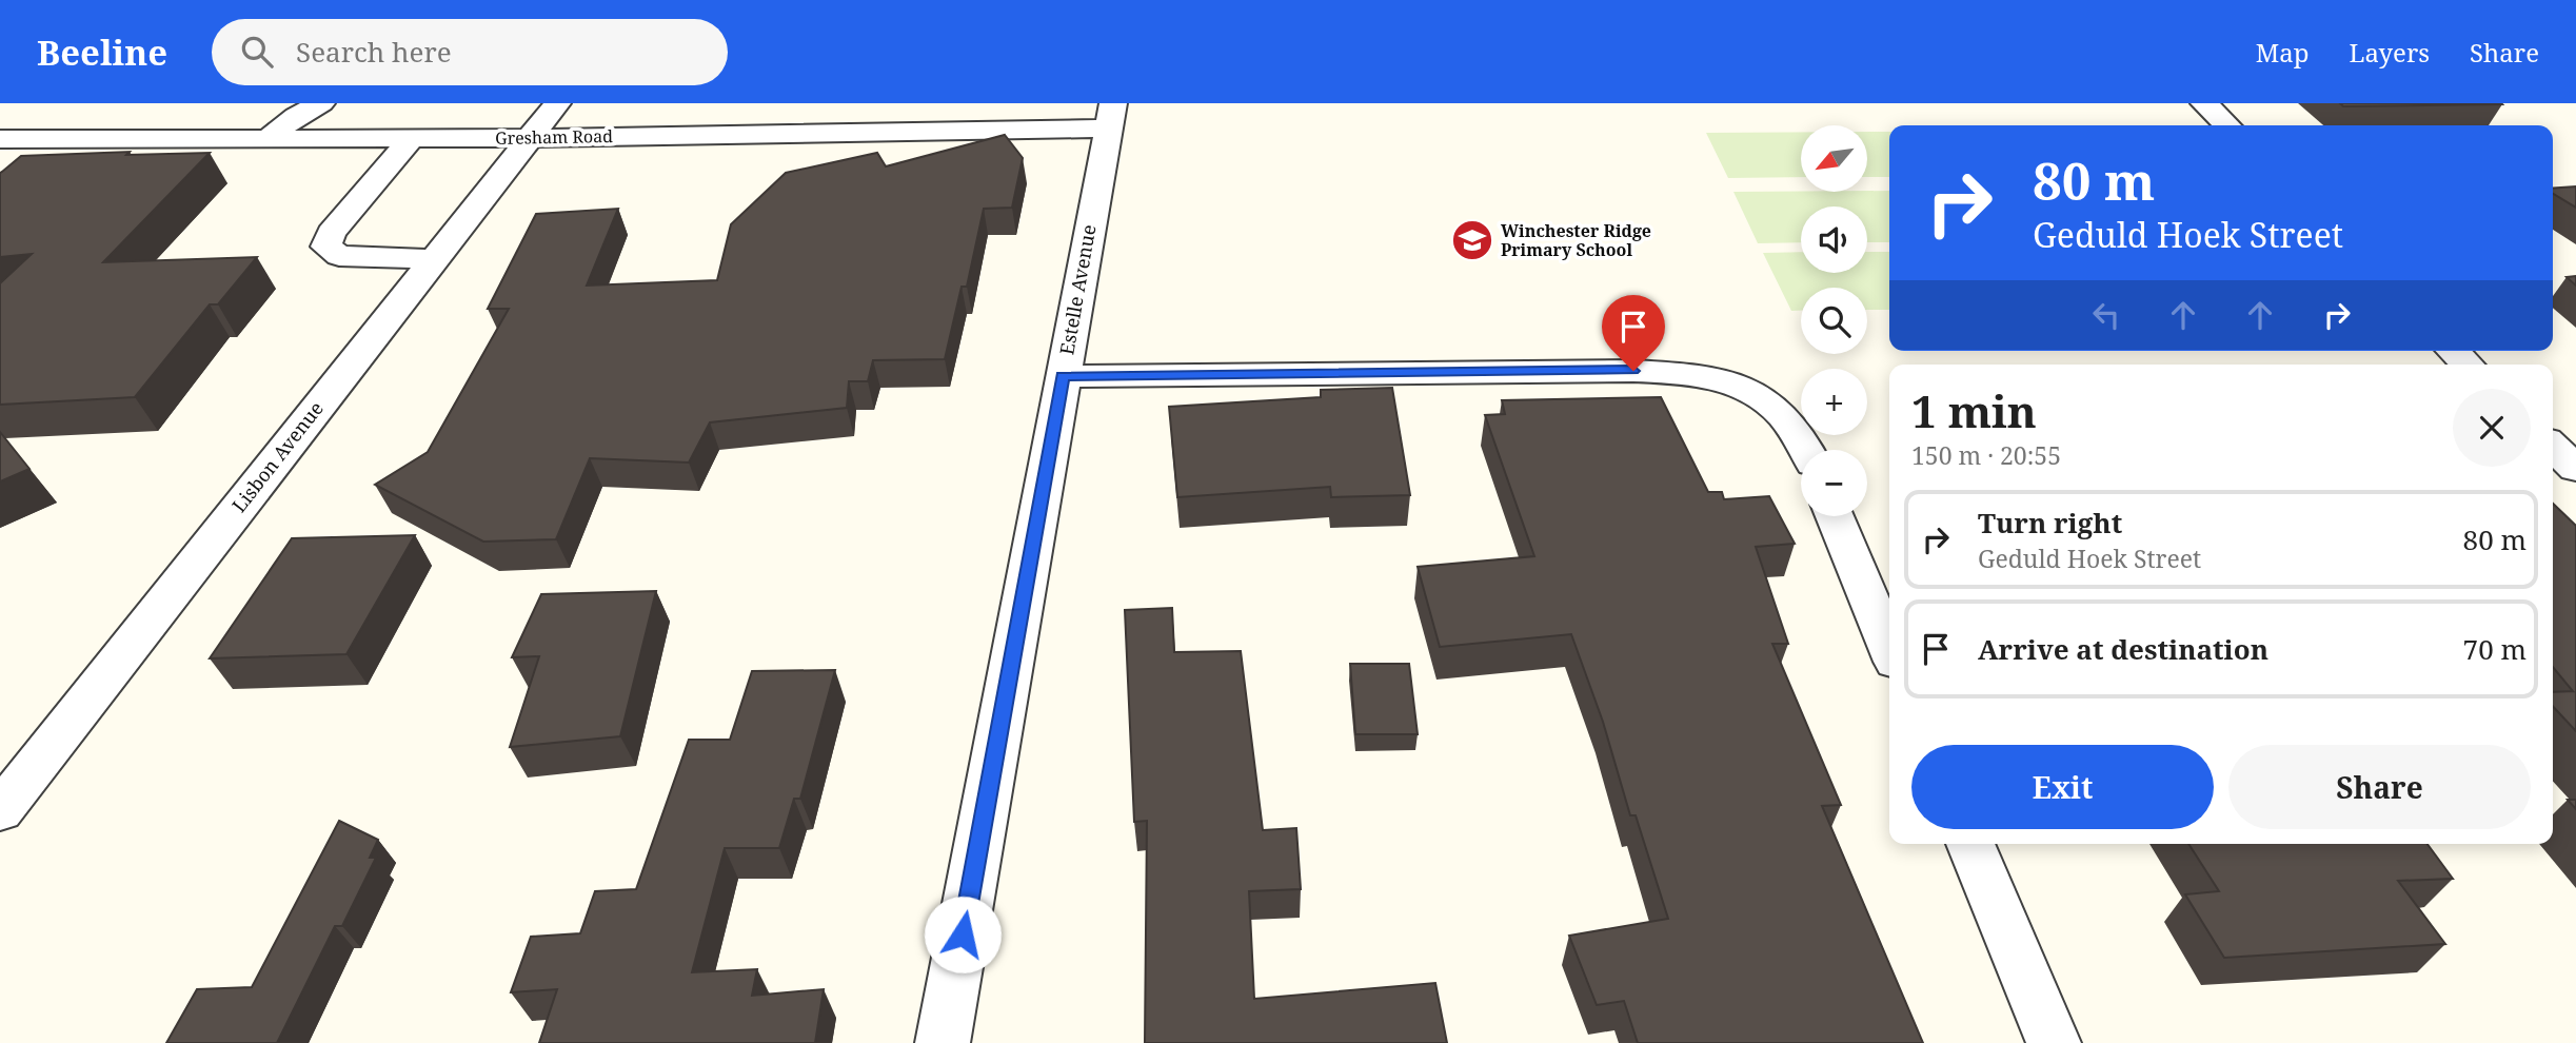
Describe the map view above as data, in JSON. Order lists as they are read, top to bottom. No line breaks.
{"streets":{"street":["Gresham Road","Estelle Avenue","Lisbon Avenue"]},"crossings":[["Gresham Road","Estelle Avenue"],["Gresham Road","Lisbon Avenue"]],"places":{"school or university":["Winchester Ridge Primary School"]},"north":"bottom left","page":{"header":"Beeline","search":"Search here","nav":["Map","Layers","Share"],"map_buttons":["+","−"],"turn":["80 m","Geduld Hoek Street"],"heading":["1 min","150 m · 20:55"],"list":[{"name":"Turn right","note":"Geduld Hoek Street","value":"80 m"},{"name":"Arrive at destination","value":"70 m"}],"buttons":["Exit","Share"]}}
